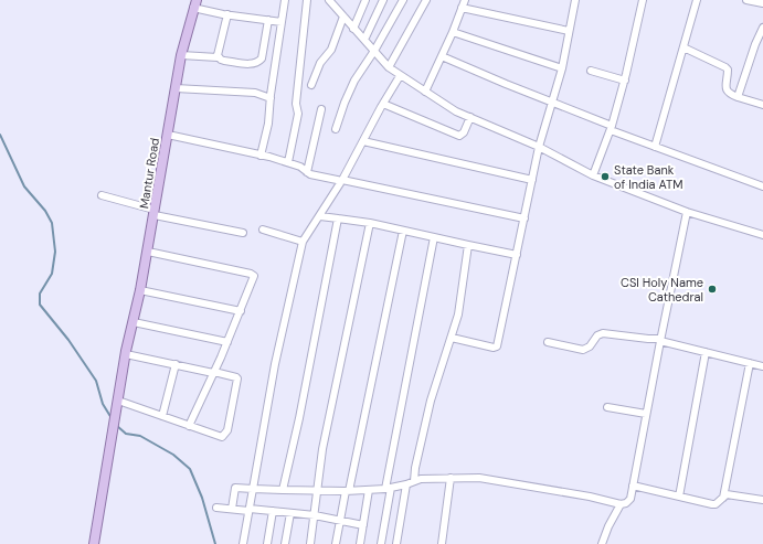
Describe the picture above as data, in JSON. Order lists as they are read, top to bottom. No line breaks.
{"streets":{"main road":["Mantur Road"]},"places":["State Bank of India ATM","CSI Holy Name Cathedral"]}
